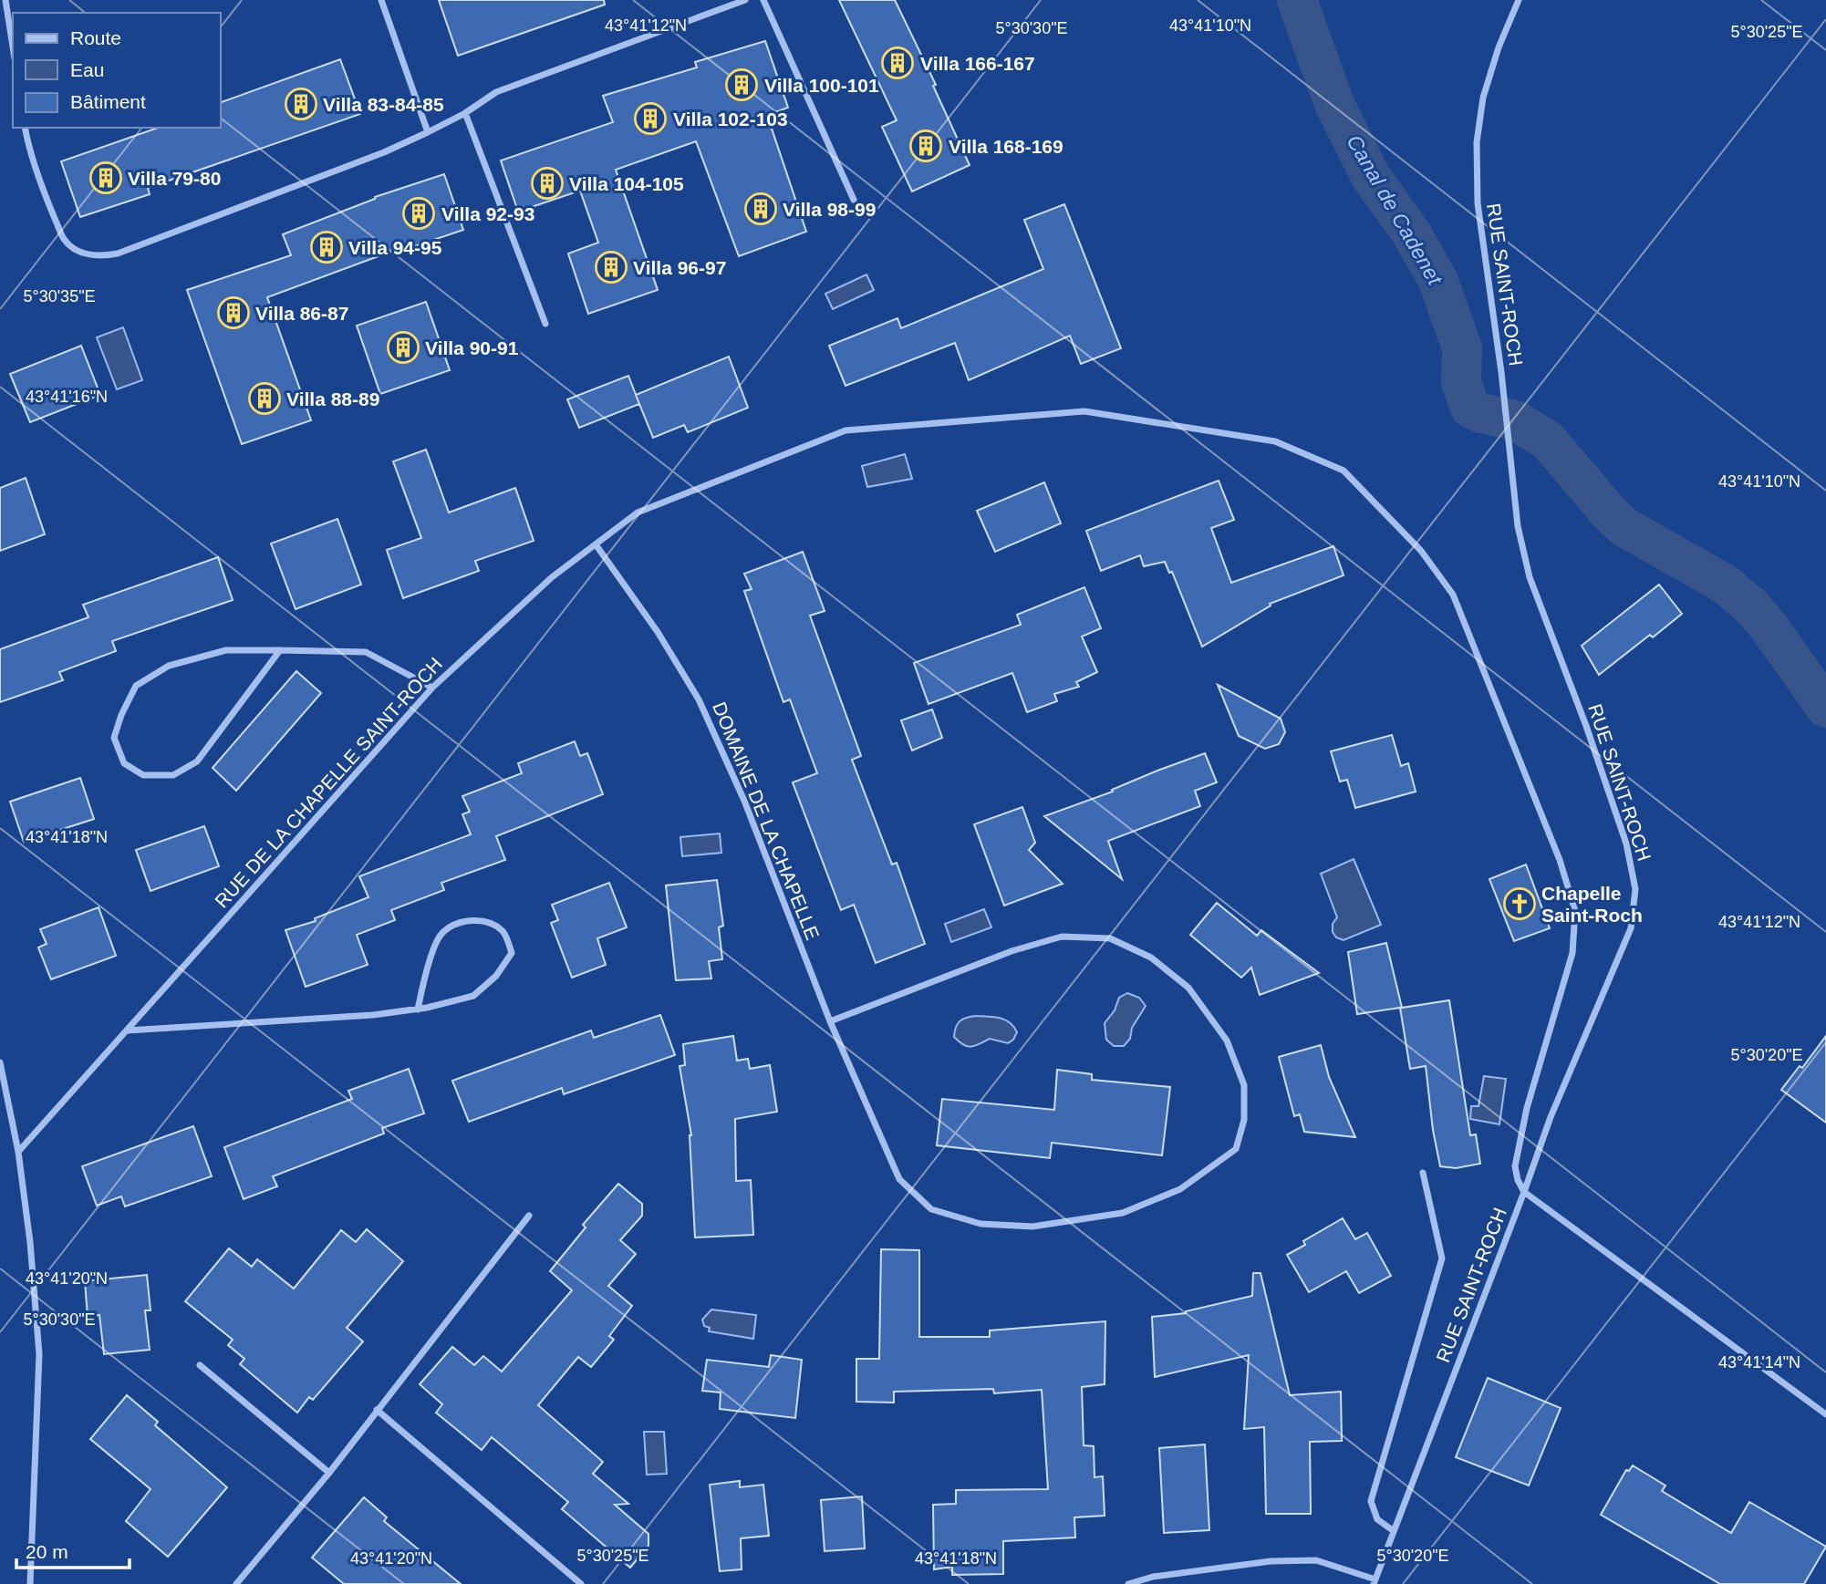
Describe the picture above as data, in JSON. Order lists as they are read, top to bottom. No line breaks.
{"streets":{"street":["RUE SAINT-ROCH","RUE DE LA CHAPELLE SAINT-ROCH","DOMAINE DE LA CHAPELLE"]},"crossings":[["RUE SAINT-ROCH","RUE DE LA CHAPELLE SAINT-ROCH"],["RUE DE LA CHAPELLE SAINT-ROCH","DOMAINE DE LA CHAPELLE"]],"water":["Canal de Cadenet"],"places":{"building":["Villa 166-167","Villa 100-101","Villa 83-84-85","Villa 102-103","Villa 168-169","Villa 79-80","Villa 104-105","Villa 98-99","Villa 92-93","Villa 94-95","Villa 96-97","Villa 86-87","Villa 90-91","Villa 88-89"],"church":["Chapelle Saint-Roch"]},"legend":["Route","Eau","Bâtiment"],"scale_bar":"20 m","coordinates":["43°41'12\"N","43°41'10\"N","5°30'30\"E","5°30'25\"E","5°30'35\"E","43°41'16\"N","43°41'18\"N","5°30'20\"E","43°41'20\"N","43°41'14\"N"]}
